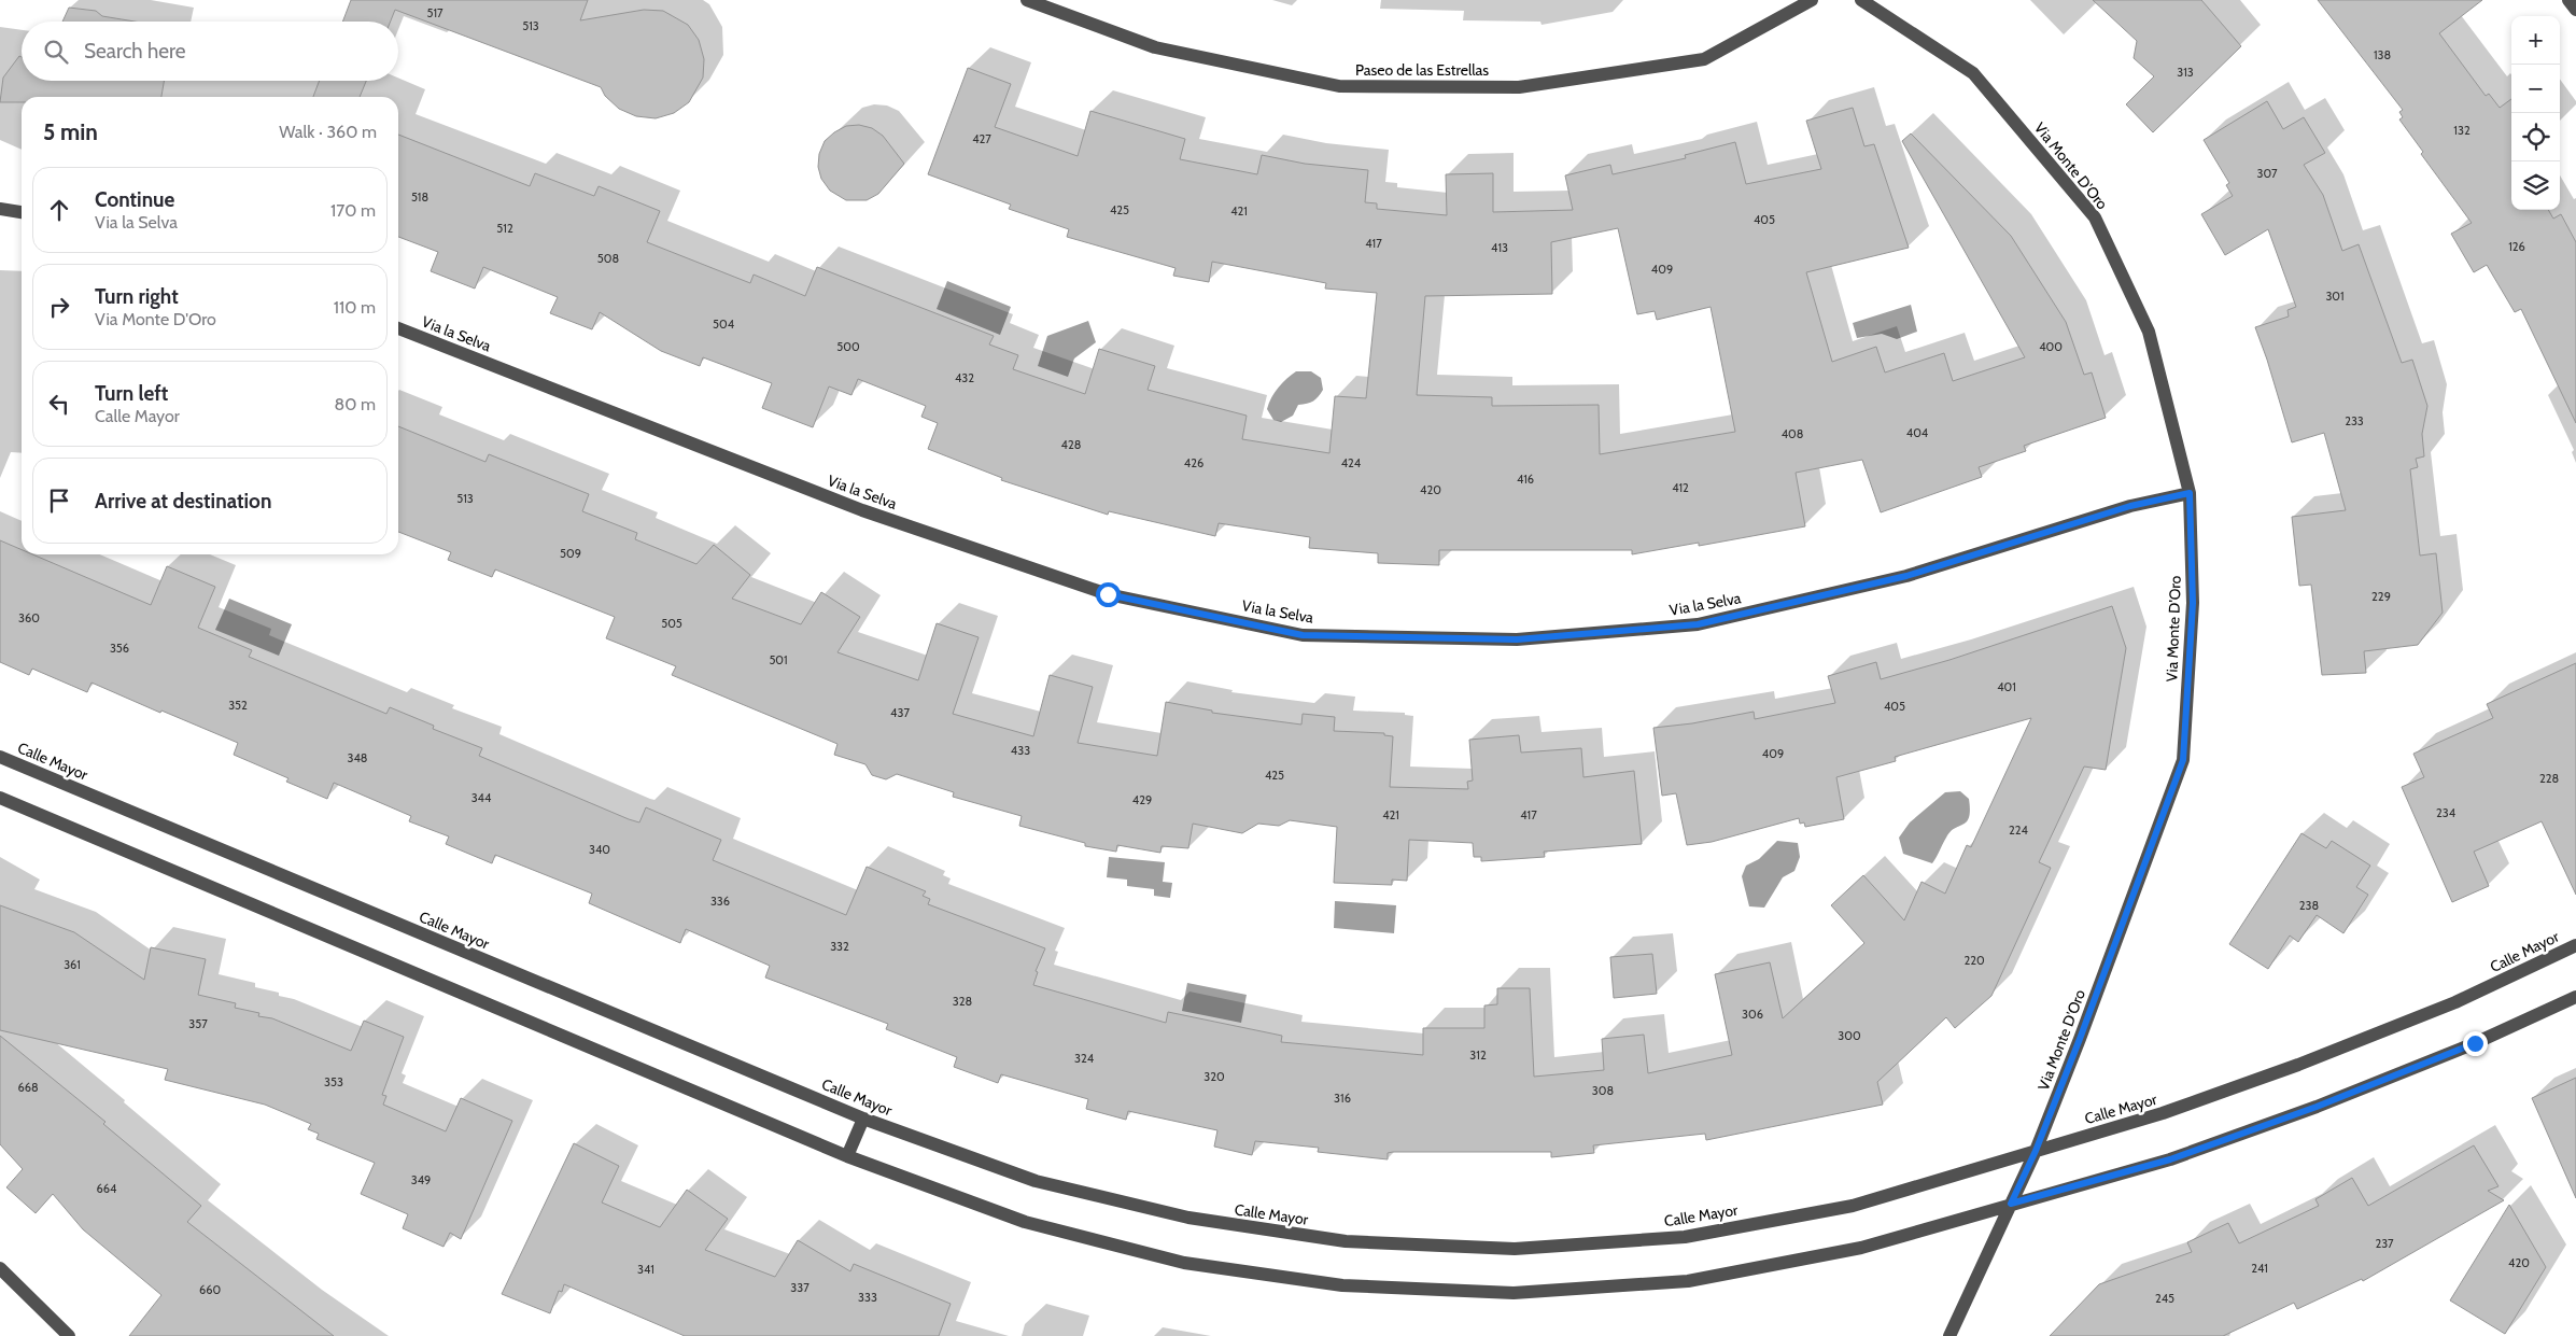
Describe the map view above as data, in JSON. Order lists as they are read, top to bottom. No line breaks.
{"streets":{"street":["Paseo de las Estrellas","Via Monte D'Oro","Via la Selva","Calle Mayor"]},"crossings":[["Via Monte D'Oro","Via la Selva"],["Via Monte D'Oro","Calle Mayor"]],"house_numbers":["517","513","138","313","132","427","307","518","425","421","405","512","417","126","413","508","409","301","504","500","400","432","233","404","408","428","426","424","416","412","420","513","509","229","360","505","356","501","401","352","405","437","433","409","348","425","228","344","429","234","421","417","224","340","336","238","332","220","361","328","306","357","300","312","324","320","353","668","308","316","349","664","237","420","241","341","337","660","333","245"],"page":{"map_buttons":["+","−"],"search":"Search here","heading":["5 min","Walk · 360 m"],"list":[["Continue","Via la Selva","170 m"],["Turn right","Via Monte D'Oro","110 m"],["Turn left","Calle Mayor","80 m"],"Arrive at destination"]}}
